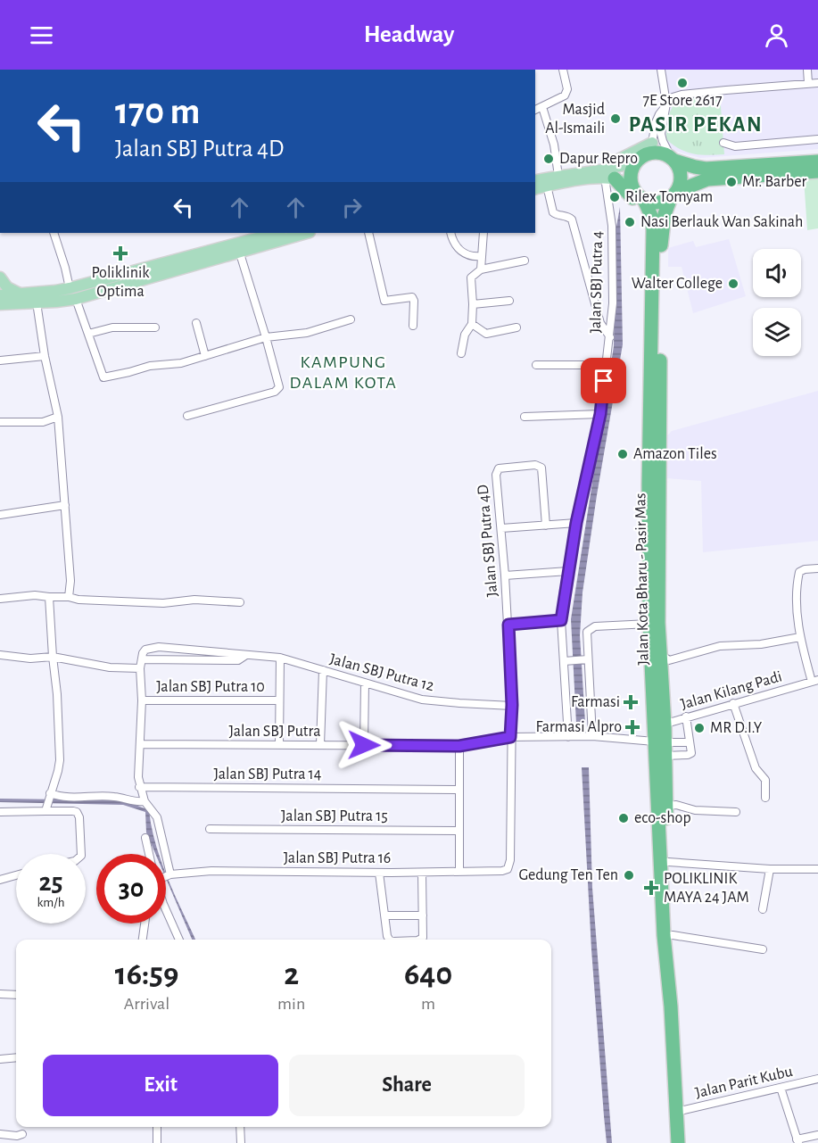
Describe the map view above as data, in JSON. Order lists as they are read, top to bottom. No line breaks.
{"streets":{"highway":["Jalan Kota Bharu - Pasir Mas"],"street":["Jalan SBJ Putra 4","Jalan SBJ Putra 4D","Jalan SBJ Putra 12","Jalan SBJ Putra 10","Jalan Kilang Padi","Jalan SBJ Putra","Jalan SBJ Putra 14","Jalan SBJ Putra 15","Jalan SBJ Putra 16","Jalan Parit Kubu"]},"crossings":[["Jalan SBJ Putra 4","Jalan SBJ Putra"],["Jalan SBJ Putra 4D","Jalan SBJ Putra 12"],["Jalan SBJ Putra 4D","Jalan SBJ Putra"],["Jalan SBJ Putra 4D","Jalan SBJ Putra 16"],["Jalan Kota Bharu - Pasir Mas","Jalan Kilang Padi"],["Jalan Kota Bharu - Pasir Mas","Jalan SBJ Putra"],["Jalan Kota Bharu - Pasir Mas","Jalan Parit Kubu"],["Jalan Kilang Padi","Jalan SBJ Putra"]],"districts":["PASIR PEKAN","KAMPUNG DALAM KOTA"],"places":{"other":["7E Store 2617","Masjid Al-Ismaili","Dapur Repro","Mr. Barber","Rilex Tomyam","Nasi Berlauk Wan Sakinah","Walter College","Amazon Tiles","MR D.I.Y","eco-shop","Gedung Ten Ten"],"health":["Poliklinik Optima","Farmasi","Farmasi Alpro","POLIKLINIK MAYA 24 JAM"]},"page":{"header":"Headway","turn":["170 m","Jalan SBJ Putra 4D"],"speed":"25 km/h","limit":"30","eta":["16:59","Arrival","2","min","640","m"],"buttons":["Exit","Share"]}}
